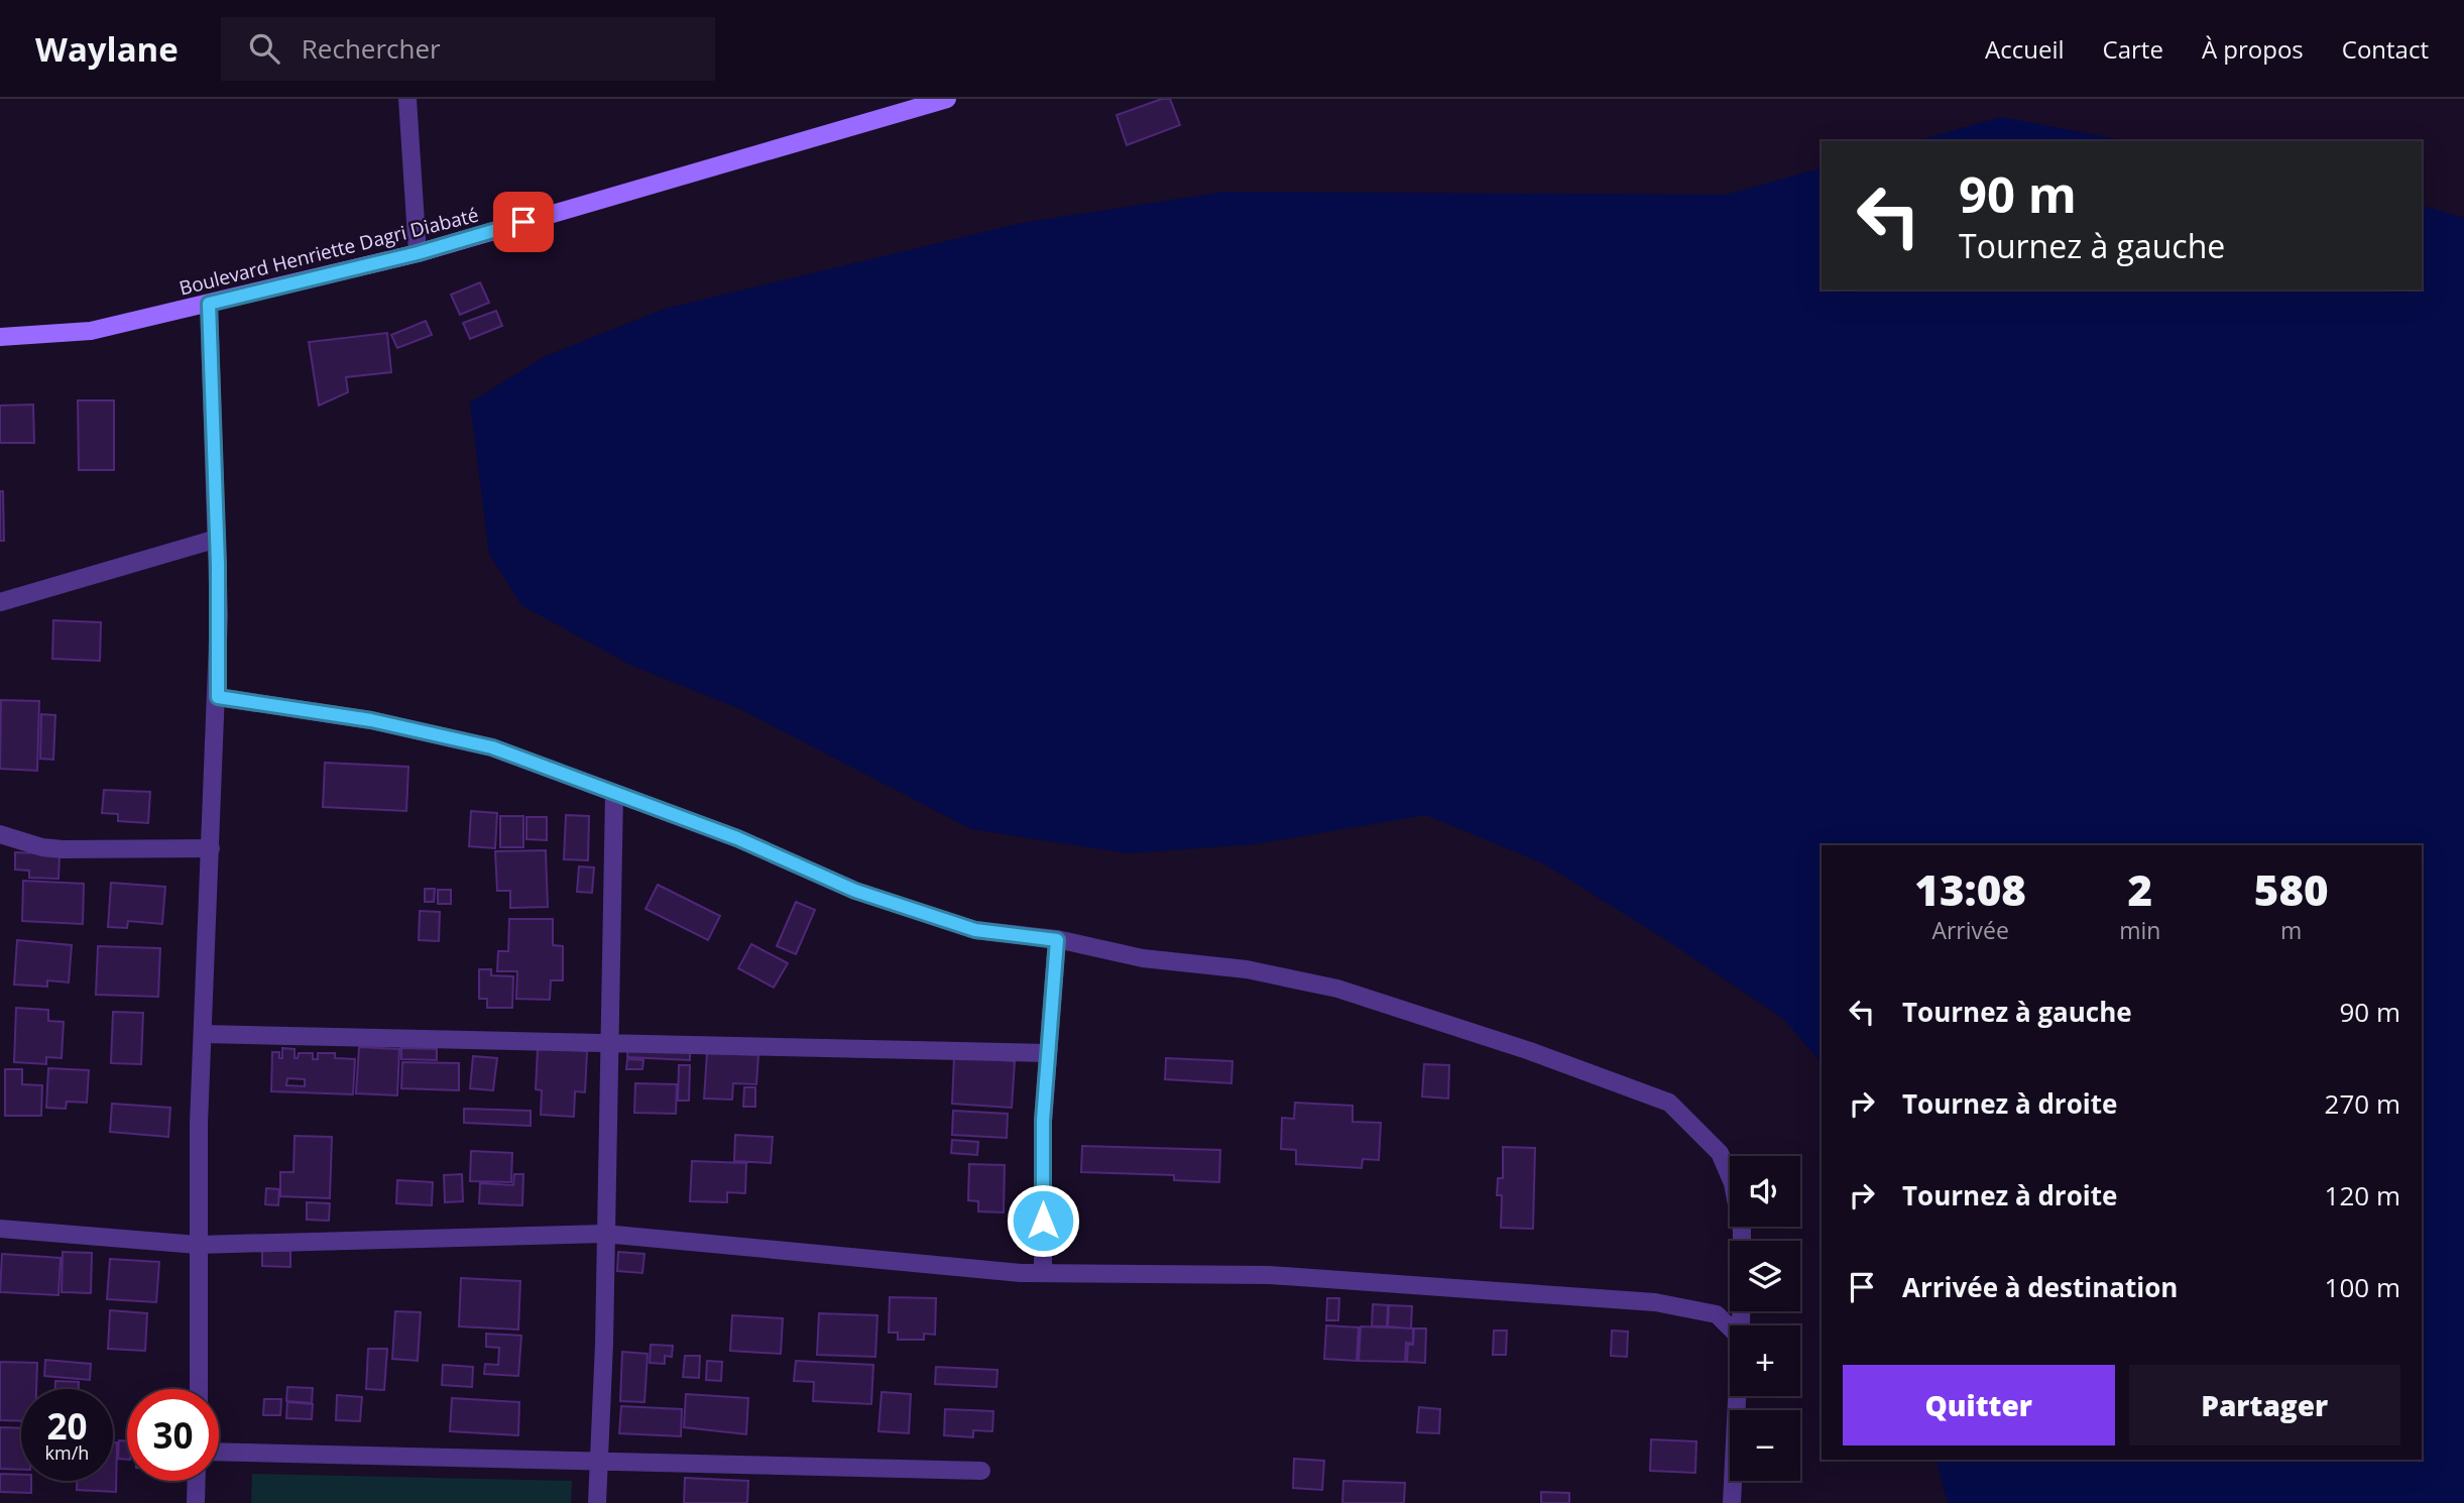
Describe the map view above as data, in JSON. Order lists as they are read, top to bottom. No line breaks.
{"streets":{"main road":["Boulevard Henriette Dagri Diabaté"]},"page":{"header":"Waylane","search":"Rechercher","nav":["Accueil","Carte","À propos","Contact"],"turn":["90 m","Tournez à gauche"],"eta":["13:08","Arrivée","2","min","580","m"],"list":[{"name":"Tournez à gauche","value":"90 m"},{"name":"Tournez à droite","value":"270 m"},{"name":"Tournez à droite","value":"120 m"},{"name":"Arrivée à destination","value":"100 m"}],"map_buttons":["+","−"],"buttons":["Quitter","Partager"],"speed":"20 km/h","limit":"30"}}
